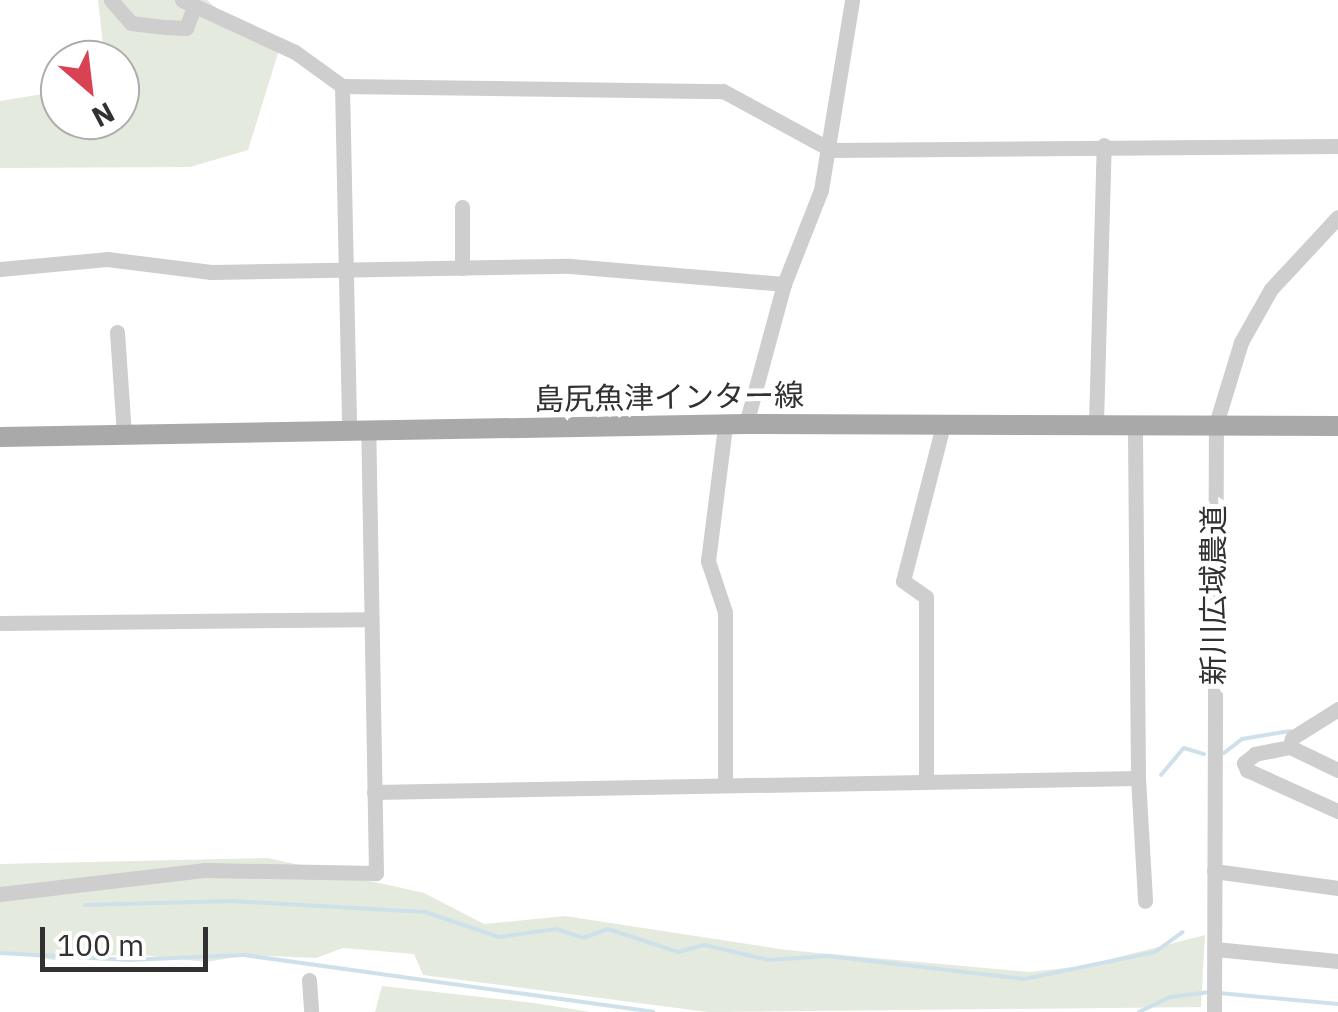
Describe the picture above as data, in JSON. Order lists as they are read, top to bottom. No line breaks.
{"streets":{"main road":["島尻魚津インター線"],"street":["新川広域農道"]},"crossings":[["島尻魚津インター線","新川広域農道"]],"scale_bar":"100 m","north":"bottom right"}
